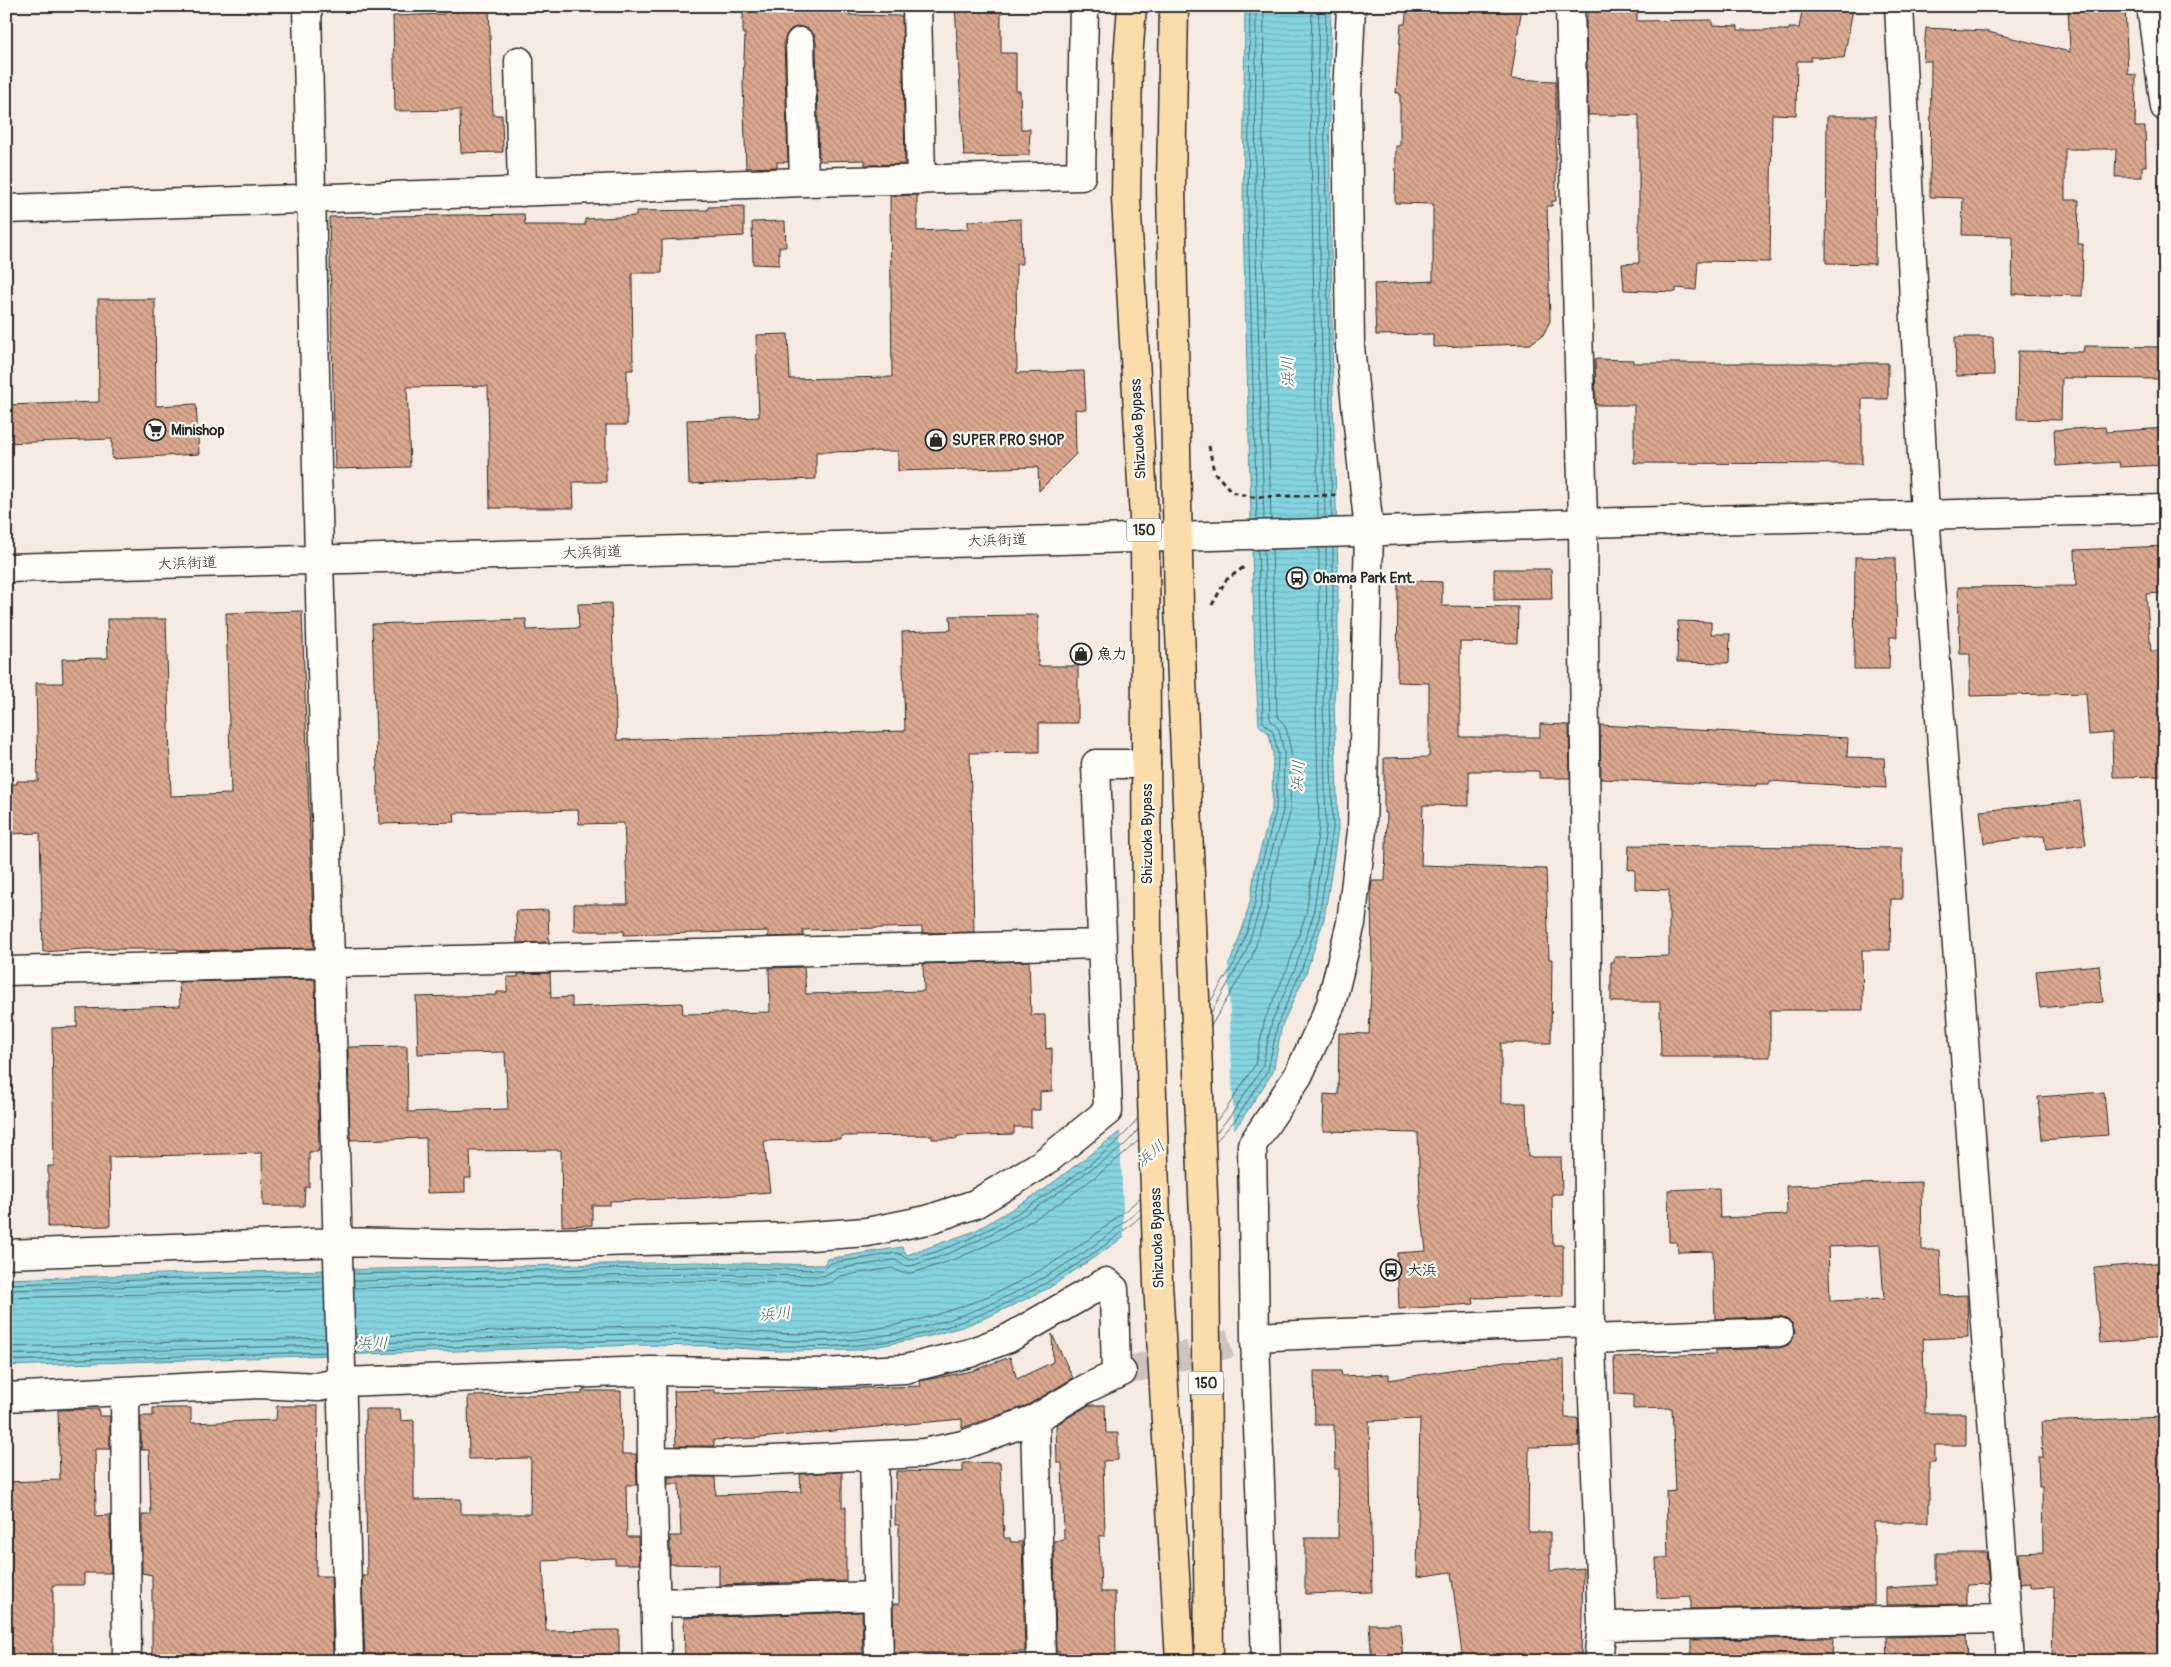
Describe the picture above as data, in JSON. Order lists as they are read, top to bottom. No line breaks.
{"streets":{"highway":["Shizuoka Bypass","150"],"street":["大浜街道"]},"crossings":[["Shizuoka Bypass","150"],["Shizuoka Bypass","大浜街道"],["150","大浜街道"]],"water":["浜川"],"places":{"supermarket":["Minishop"],"shop":["SUPER PRO SHOP","魚力"],"bus stop":["Ohama Park Ent.","大浜"]}}
